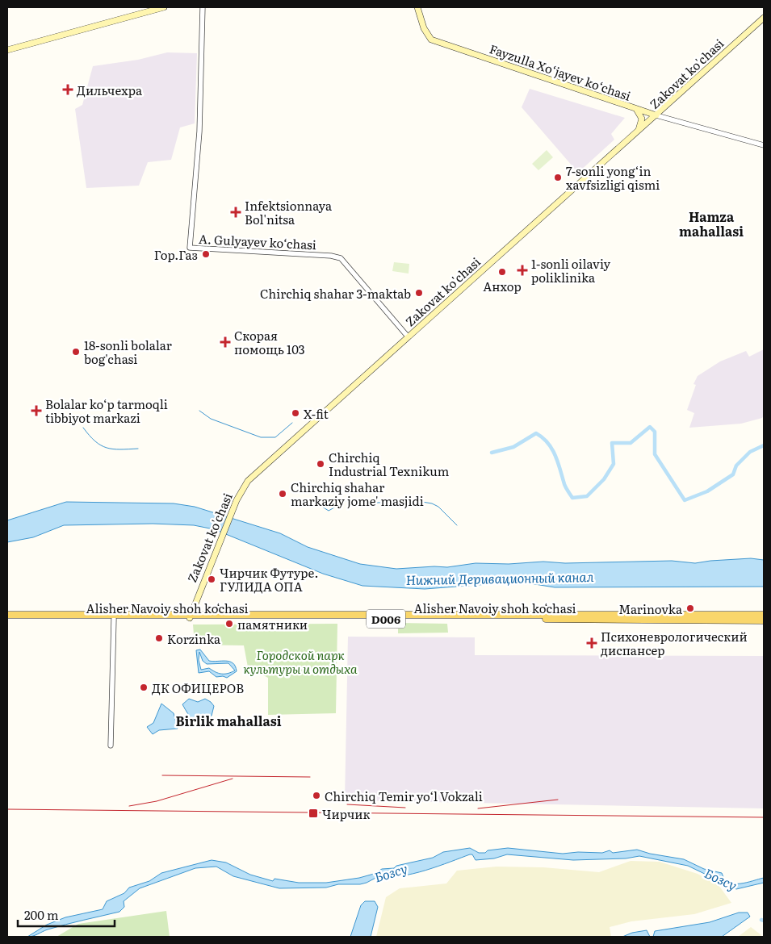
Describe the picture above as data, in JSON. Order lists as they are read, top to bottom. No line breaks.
{"streets":{"main road":["Fayzulla Xo‘jayev ko‘chasi","Zakovat ko'chasi","Alisher Navoiy shoh koʻchasi","D006"],"street":["A. Gulyayev ko‘chasi"]},"crossings":[["Fayzulla Xo‘jayev ko‘chasi","Zakovat ko'chasi"],["Zakovat ko'chasi","A. Gulyayev ko‘chasi"],["Zakovat ko'chasi","Alisher Navoiy shoh koʻchasi"]],"districts":["Hamza mahallasi","Birlik mahallasi"],"water":["Нижний Деривационный канал","Бозсу"],"parks":["Городской парк культуры и отдыха"],"places":{"health":["Дильчехра","Infektsionnaya Bol'nitsa","1-sonli oilaviy poliklinika","Скорая помощь 103","Bolalar ko‘p tarmoqli tibbiyot markazi","Психоневрологический диспансер"],"other":["7-sonli yong‘in xavfsizligi qismi","Гор.Газ","Анхор","Chirchiq shahar 3-maktab","18-sonli bolalar bog'chasi","X-fit","Chirchiq Industrial Texnikum","Chirchiq shahar markaziy jome' masjidi","Чирчик Футуре. ГУЛИДА ОПА","Marinovka","памятники","Korzinka","ДК ОФИЦЕРОВ","Chirchiq Temir yo‘l Vokzali"],"transit":["Чирчик"]},"scale_bar":"200 m"}
